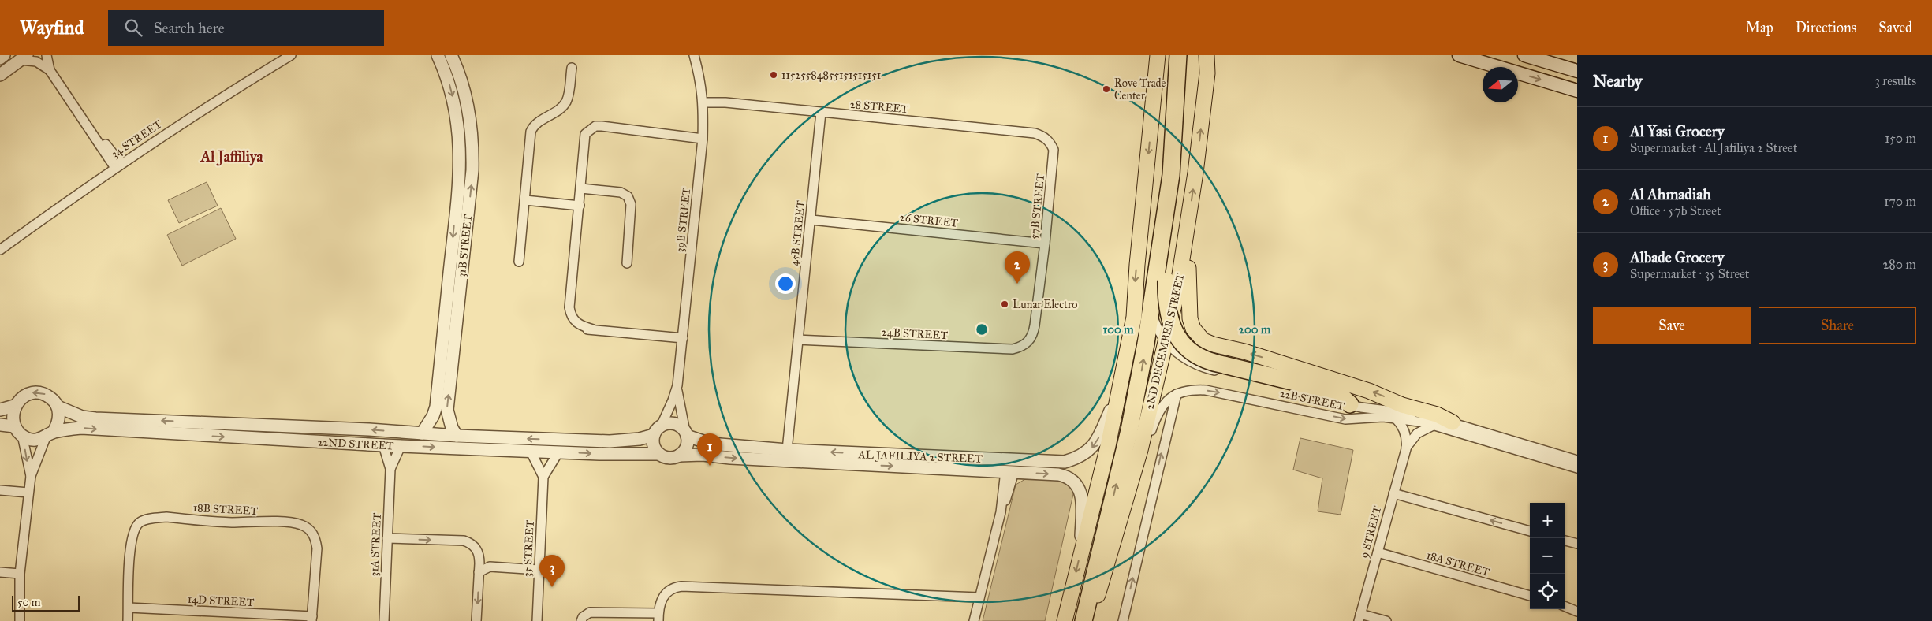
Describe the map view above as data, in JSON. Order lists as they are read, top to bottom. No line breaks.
{"streets":{"main road":["2ND DECEMBER STREET"],"street":["28 STREET","34 STREET","57B STREET","39B STREET","26 STREET","45B STREET","31B STREET","24B STREET","22B STREET","22ND STREET","AL JAFILIYA 2 STREET","18B STREET","9 STREET","31A STREET","35 STREET","18A STREET","14D STREET"]},"crossings":[["28 STREET","57B STREET"],["28 STREET","39B STREET"],["28 STREET","45B STREET"],["57B STREET","26 STREET"],["57B STREET","24B STREET"],["39B STREET","22ND STREET"],["39B STREET","AL JAFILIYA 2 STREET"],["26 STREET","45B STREET"],["45B STREET","24B STREET"],["45B STREET","AL JAFILIYA 2 STREET"],["31B STREET","22ND STREET"],["2ND DECEMBER STREET","22B STREET"],["22B STREET","9 STREET"],["22ND STREET","AL JAFILIYA 2 STREET"],["22ND STREET","31A STREET"],["22ND STREET","35 STREET"],["18B STREET","14D STREET"],["9 STREET","18A STREET"]],"districts":["Al Jaffiliya"],"places":["11525584855151515151","Rove Trade Center","Lunar Electro"],"scale_bar":"50 m","north":"left","page":{"header":"Wayfind","search":"Search here","nav":["Map","Directions","Saved"],"heading":["Nearby","3 results"],"list":[{"mark":"1","name":"Al Yasi Grocery","note":"Supermarket · Al Jafiliya 2 Street","value":"150 m"},{"mark":"2","name":"Al Ahmadiah","note":"Office · 57b Street","value":"170 m"},{"mark":"3","name":"Albade Grocery","note":"Supermarket · 35 Street","value":"280 m"}],"pins":["2","1","3"],"buttons":["Save","Share"],"map_buttons":["+","−"],"scale":"50 m"},"rings":["100 m","200 m"]}
